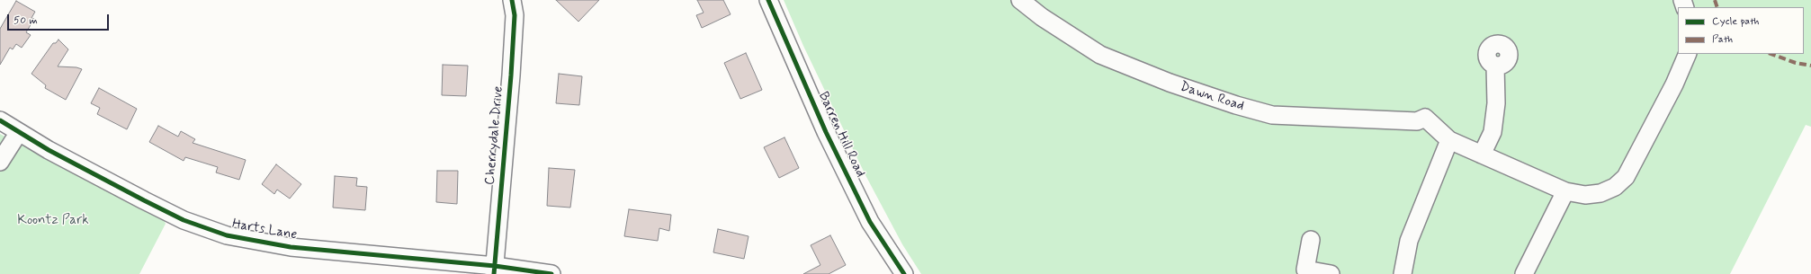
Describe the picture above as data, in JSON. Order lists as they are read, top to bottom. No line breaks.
{"streets":{"street":["Dawn Road","Barren Hill Road","Cherrydale Drive","Harts Lane"]},"crossings":[["Cherrydale Drive","Harts Lane"]],"parks":["Koontz Park"],"legend":["Cycle path","Path"],"scale_bar":"50 m"}
